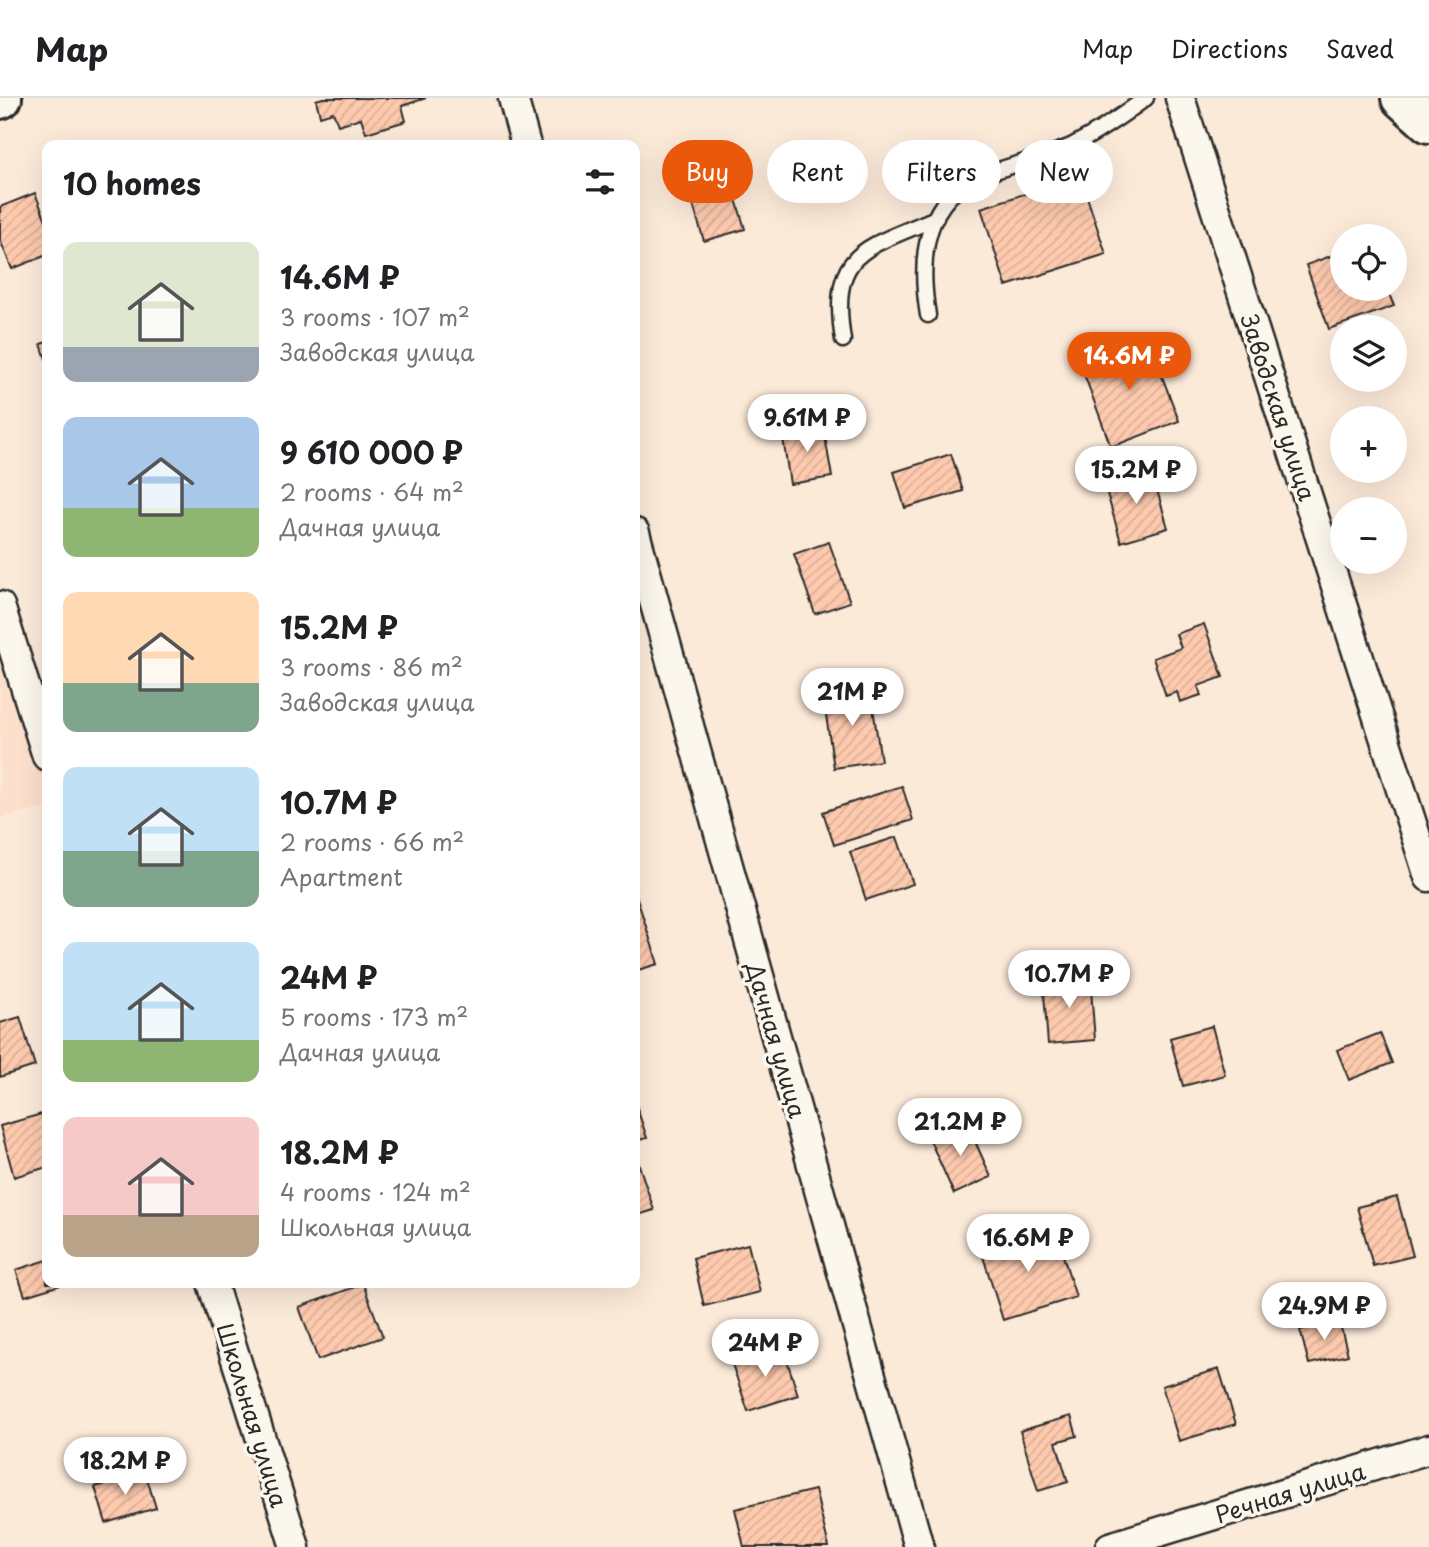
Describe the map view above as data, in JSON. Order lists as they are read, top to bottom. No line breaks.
{"streets":{"street":["Заводская улица","Дачная улица","Школьная улица","Речная улица"]},"page":{"header":"Map","nav":["Map","Directions","Saved"],"chip":["Buy","Rent","Filters","New"],"heading":"10 homes","map_buttons":["+","−"],"list":[{"name":"14.6M ₽","note":"3 rooms · 107 m² · Заводская улица"},{"name":"9 610 000 ₽","note":"2 rooms · 64 m² · Дачная улица"},{"name":"15.2M ₽","note":"3 rooms · 86 m² · Заводская улица"},{"name":"10.7M ₽","note":"2 rooms · 66 m² · Apartment"},{"name":"24M ₽","note":"5 rooms · 173 m² · Дачная улица"},{"name":"18.2M ₽","note":"4 rooms · 124 m² · Школьная улица"}],"price":["14.6M ₽","9.61M ₽","15.2M ₽","21M ₽","10.7M ₽","21.2M ₽","16.6M ₽","24.9M ₽","24M ₽","18.2M ₽"]}}
